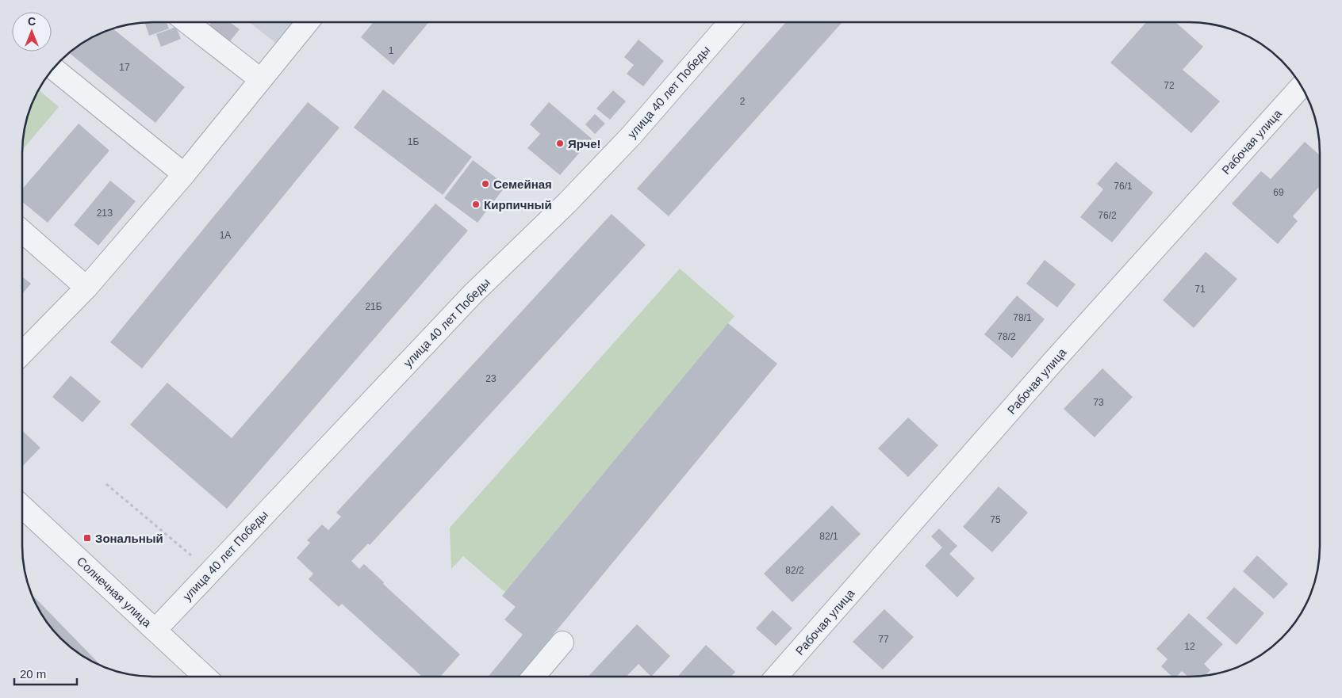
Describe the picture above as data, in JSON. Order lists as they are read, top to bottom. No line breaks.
{"streets":{"street":["улица 40 лет Победы","Рабочая улица","Солнечная улица"]},"crossings":[["улица 40 лет Победы","Солнечная улица"]],"places":{"other":["Ярче!","Семейная","Кирпичный"],"transit":["Зональный"]},"house_numbers":["1","17","72","2","1Б","76/1","69","21З","76/2","1А","71","21Б","78/1","78/2","23","73","75","82/1","82/2","77","12"],"scale_bar":"20 m","north":"top"}
